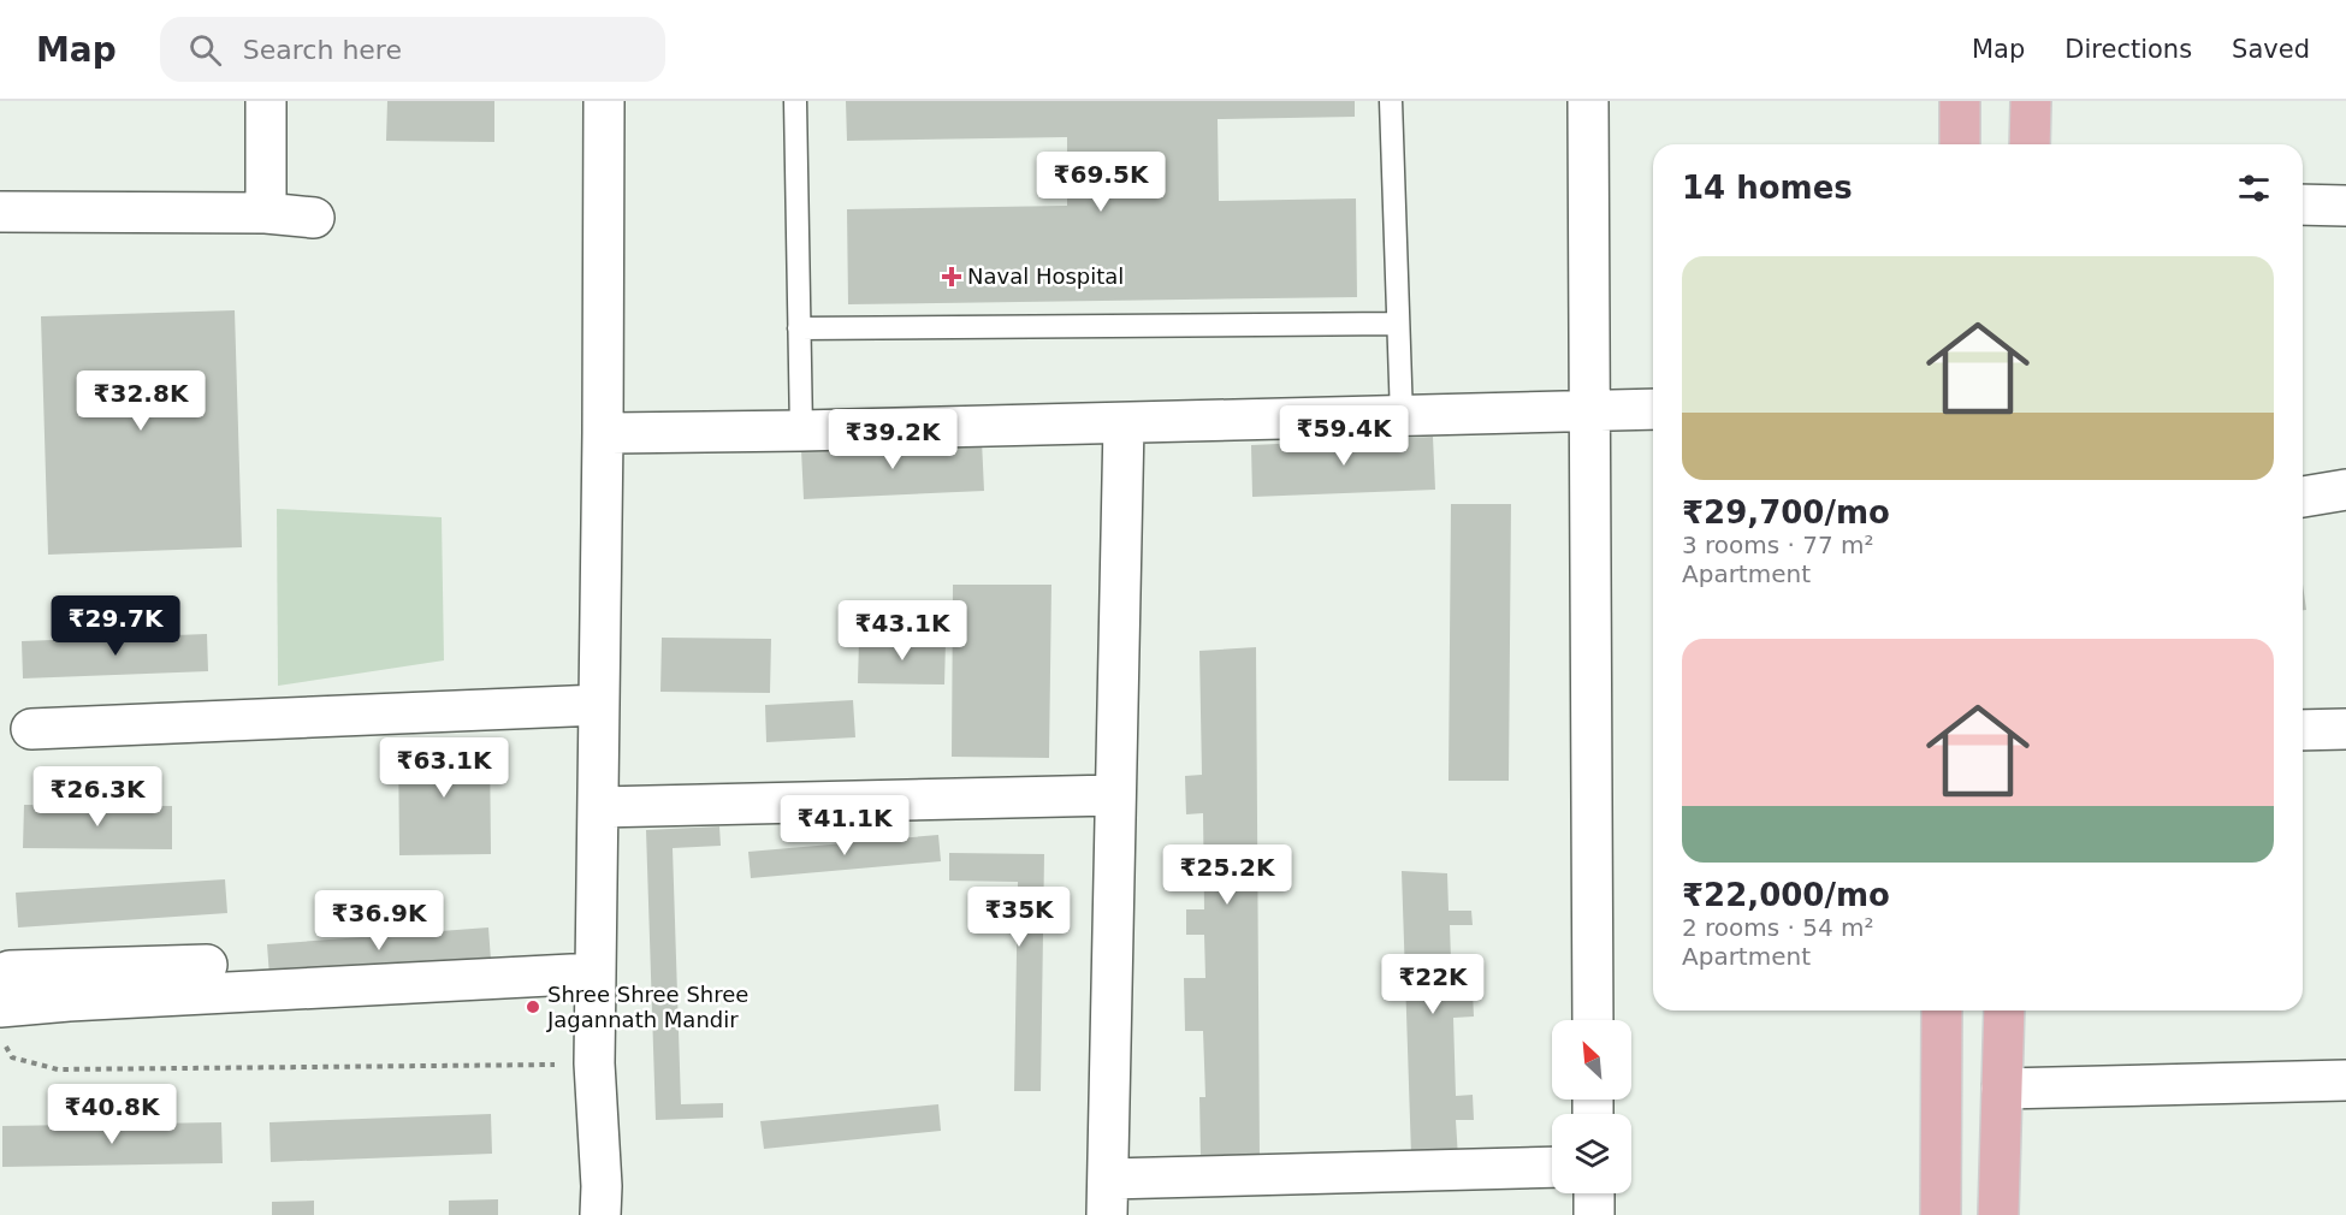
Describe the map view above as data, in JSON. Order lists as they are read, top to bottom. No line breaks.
{"places":{"health":["Naval Hospital"],"other":["Shree Shree Shree Jagannath Mandir"]},"north":"top left","page":{"header":"Map","search":"Search here","nav":["Map","Directions","Saved"],"heading":"14 homes","price":["₹69.5K","₹32.8K","₹59.4K","₹39.2K","₹29.7K","₹43.1K","₹63.1K","₹26.3K","₹41.1K","₹25.2K","₹35K","₹36.9K","₹22K","₹40.8K"],"list":[{"name":"₹29,700/mo","note":"3 rooms · 77 m² · Apartment"},{"name":"₹22,000/mo","note":"2 rooms · 54 m² · Apartment"}]}}
